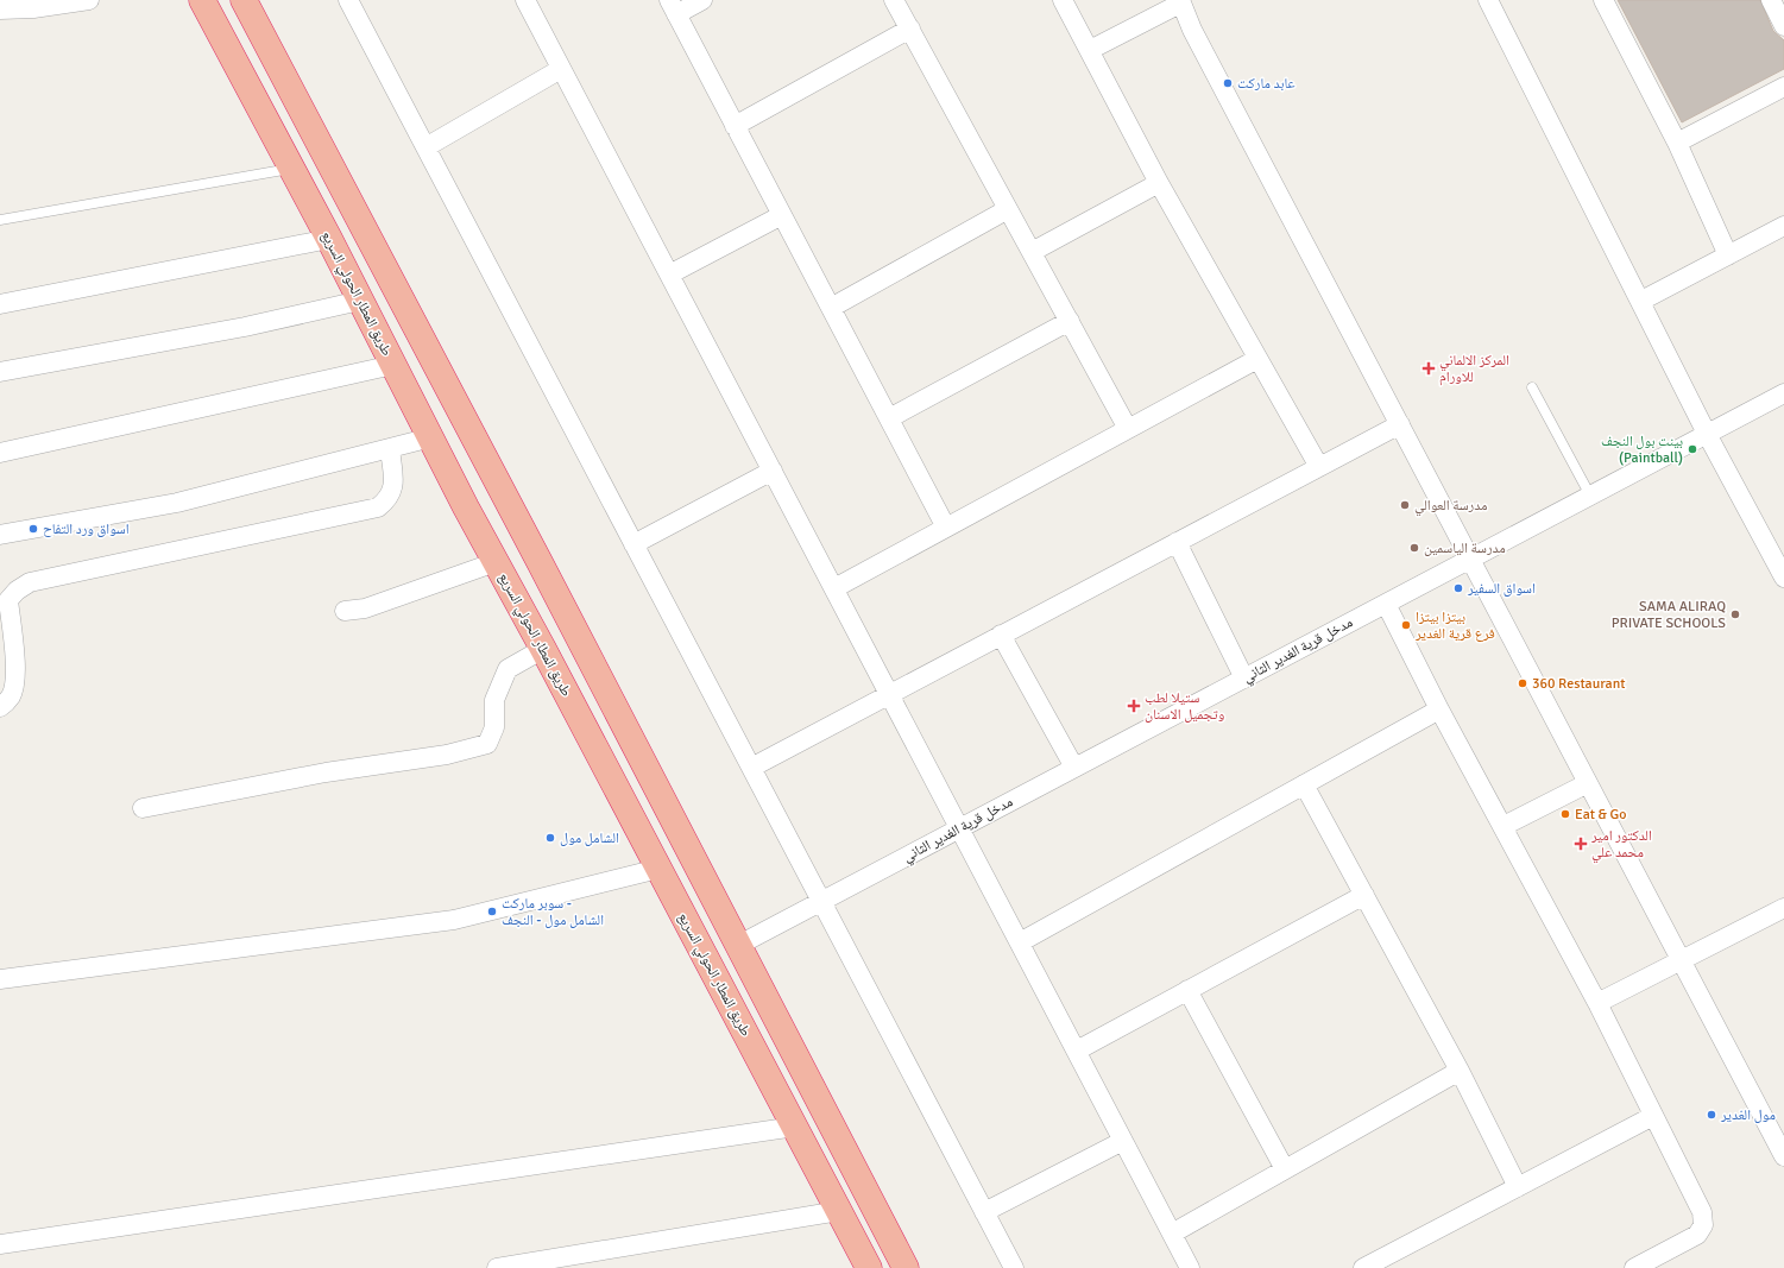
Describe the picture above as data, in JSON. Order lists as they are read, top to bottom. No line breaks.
{"streets":{"highway":["طريق المطار الحولي السريع"],"street":["مدخل قرية الغدير الثاني"]},"places":{"other":["عابد ماركت","بينت بول النجف (Paintball)","مدرسة العوالي","اسواق ورد التفاح","مدرسة الياسمين","اسواق السفير","SAMA ALIRAQ PRIVATE SCHOOLS","بيتزا بيتزا فرع قرية الغدير","360 Restaurant","Eat & Go","الشامل مول","سوبر ماركت - الشامل مول - النجف","مول الغدير"],"health":["المركز الالماني للاورام","ستيلا لطب وتجميل الاسنان","الدكتور امير محمد علي"]}}
